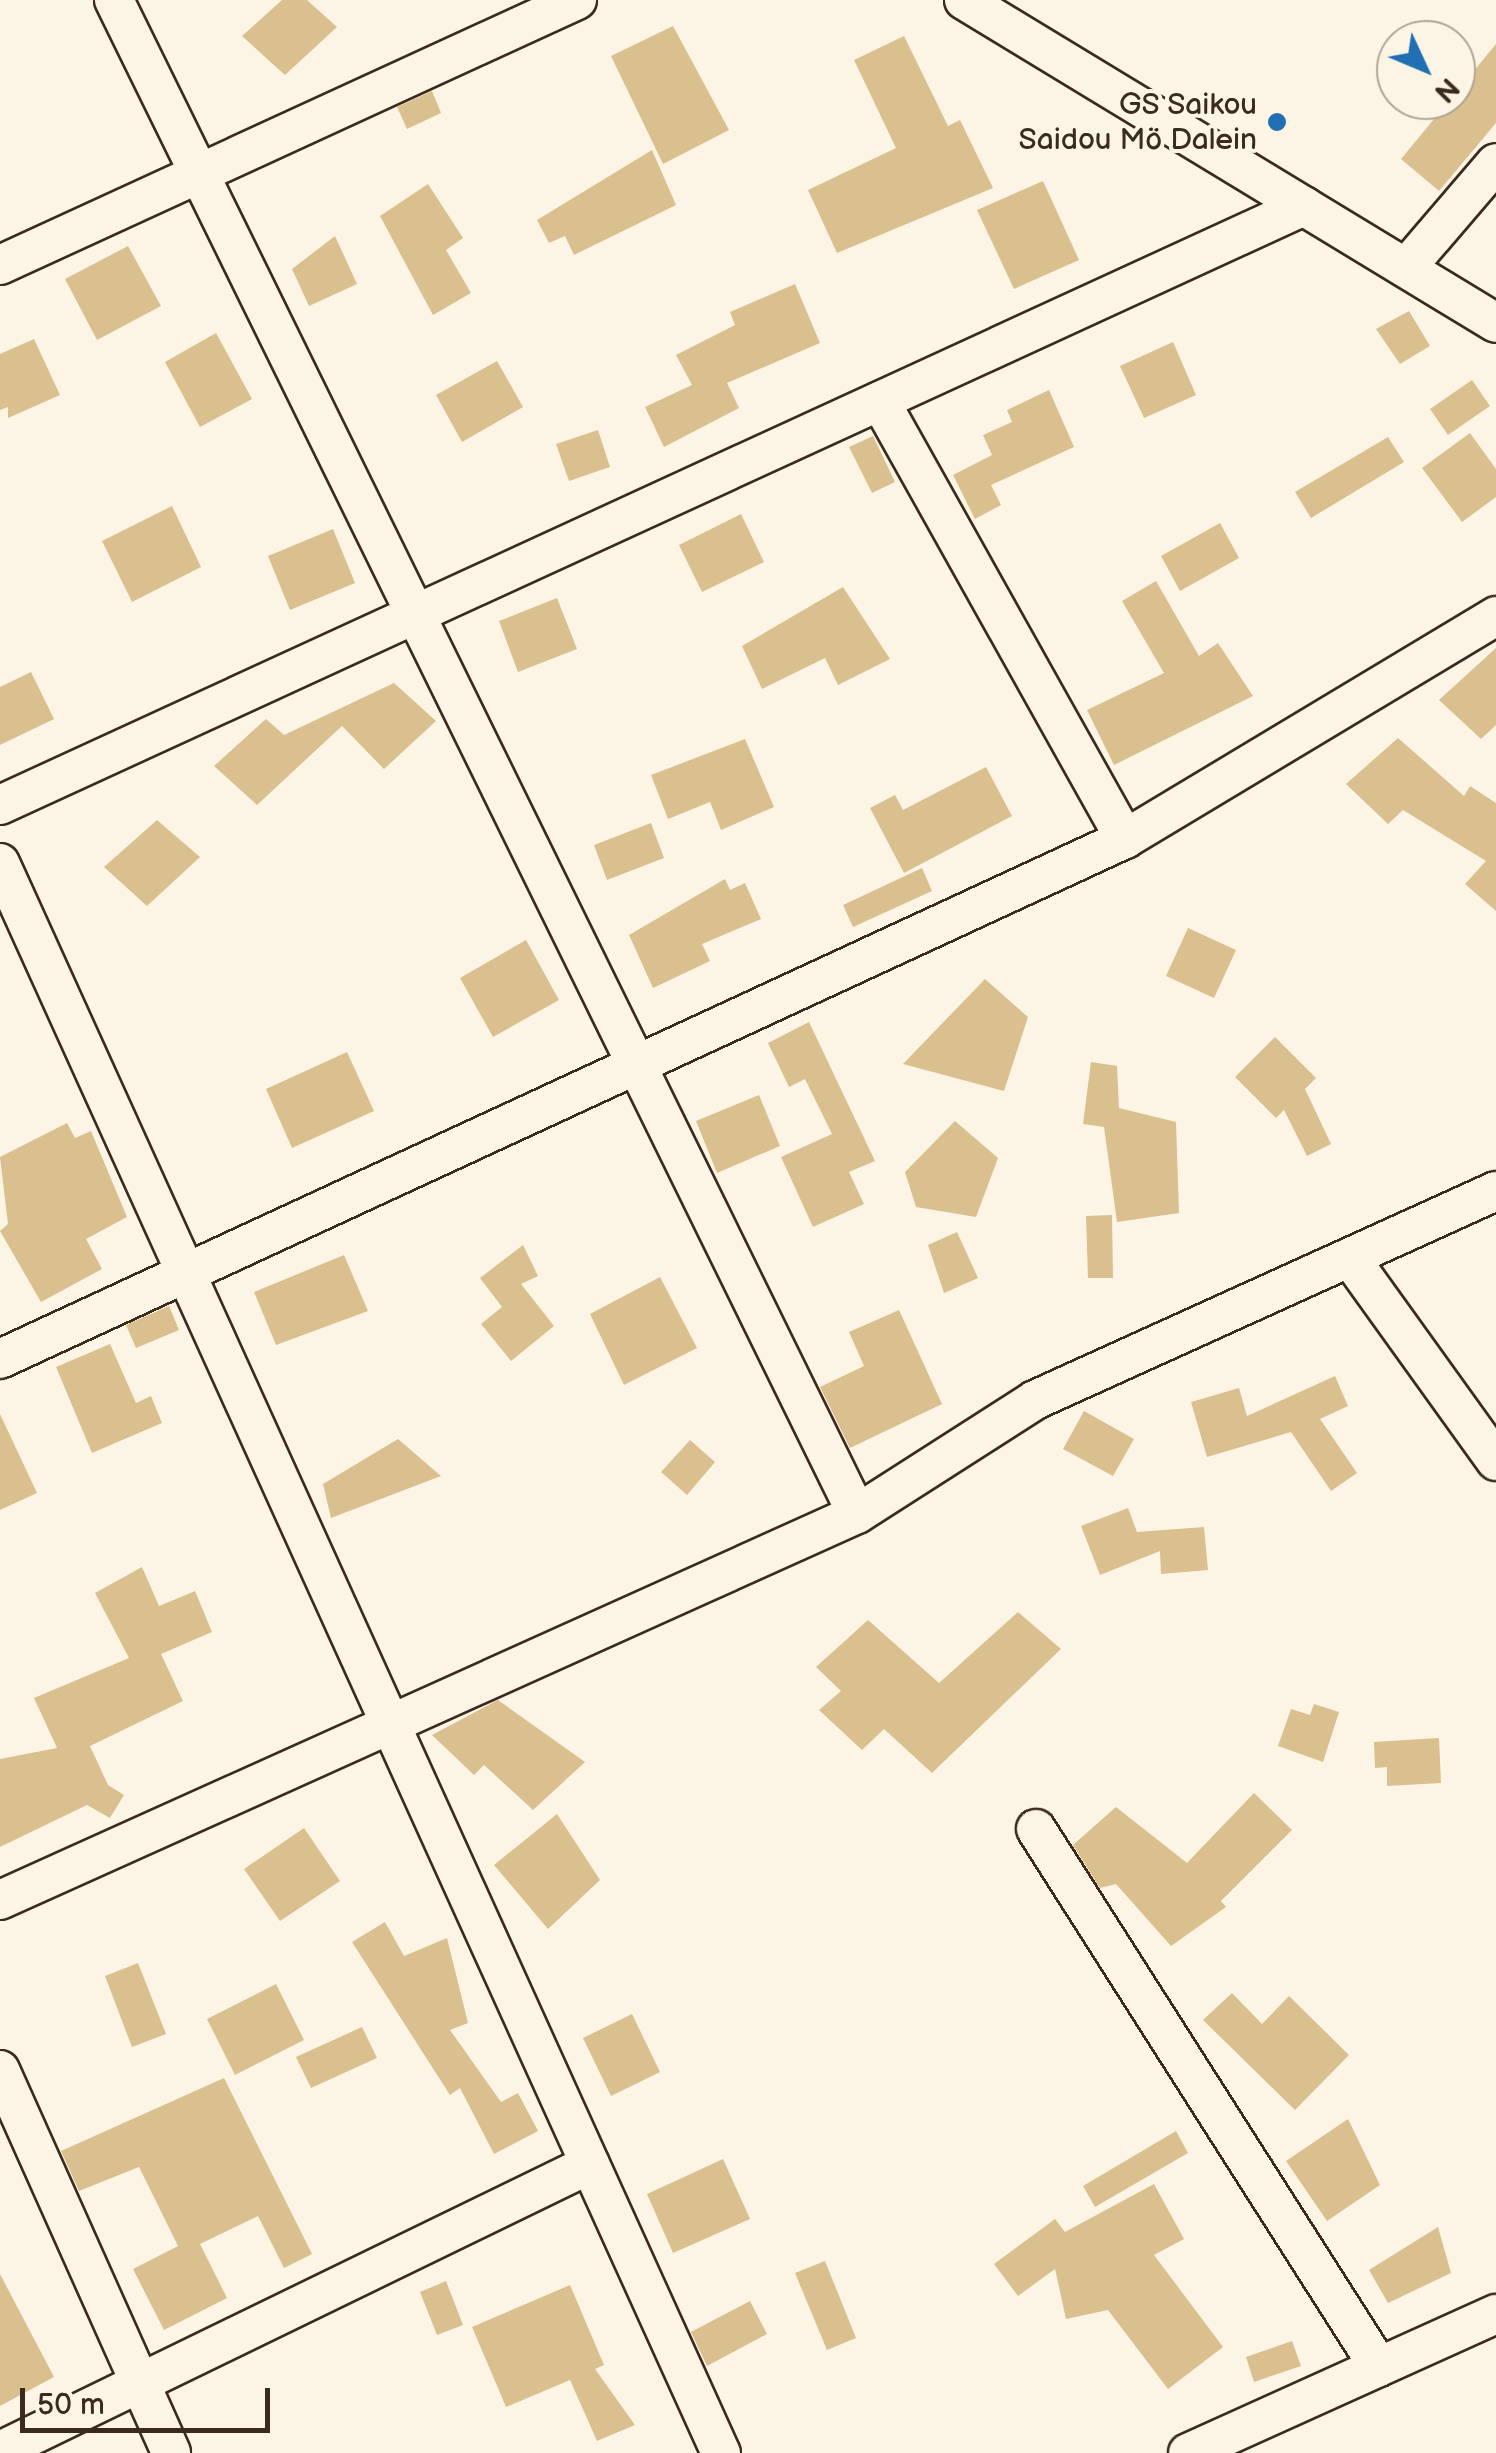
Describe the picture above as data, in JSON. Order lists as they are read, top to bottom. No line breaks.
{"places":["GS Saikou Saidou Mö Dalein"],"scale_bar":"50 m","north":"bottom right"}
